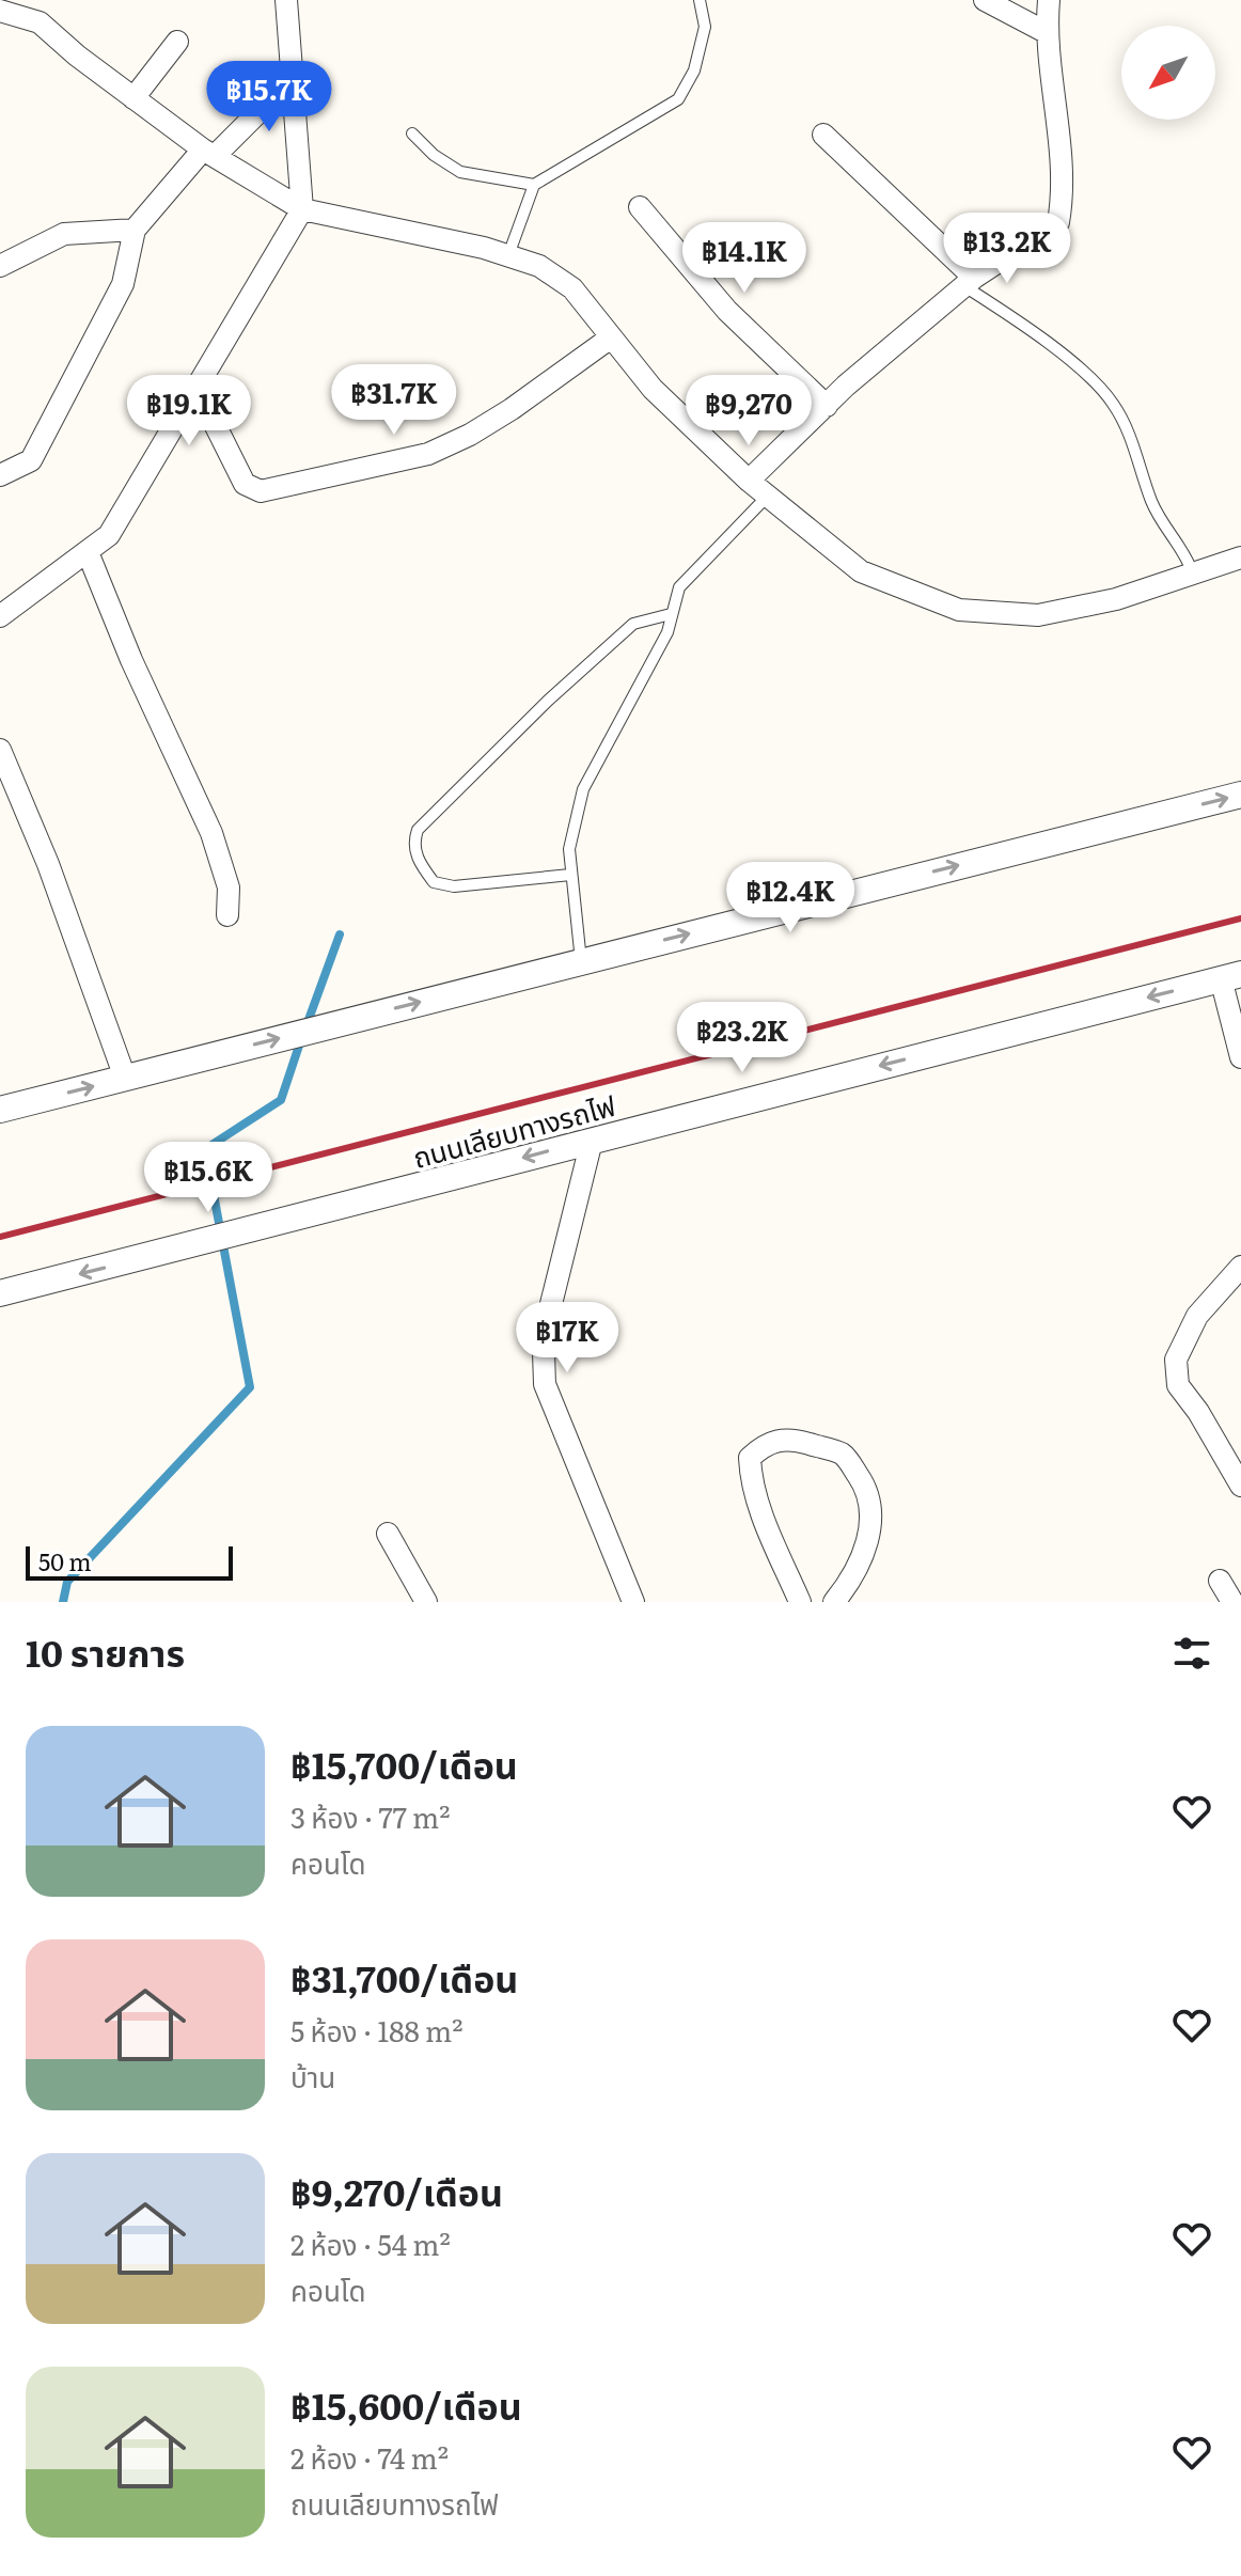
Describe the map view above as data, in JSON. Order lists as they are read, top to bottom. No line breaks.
{"streets":{"street":["ถนนเลียบทางรถไฟ"]},"scale_bar":"50 m","north":"bottom left","page":{"price":["฿15.7K","฿13.2K","฿14.1K","฿31.7K","฿19.1K","฿9,270","฿12.4K","฿23.2K","฿15.6K","฿17K"],"scale":"50 m","heading":"10 รายการ","list":[{"name":"฿15,700/เดือน","note":"3 ห้อง · 77 m² · คอนโด"},{"name":"฿31,700/เดือน","note":"5 ห้อง · 188 m² · บ้าน"},{"name":"฿9,270/เดือน","note":"2 ห้อง · 54 m² · คอนโด"},{"name":"฿15,600/เดือน","note":"2 ห้อง · 74 m² · ถนนเลียบทางรถไฟ"}]}}
